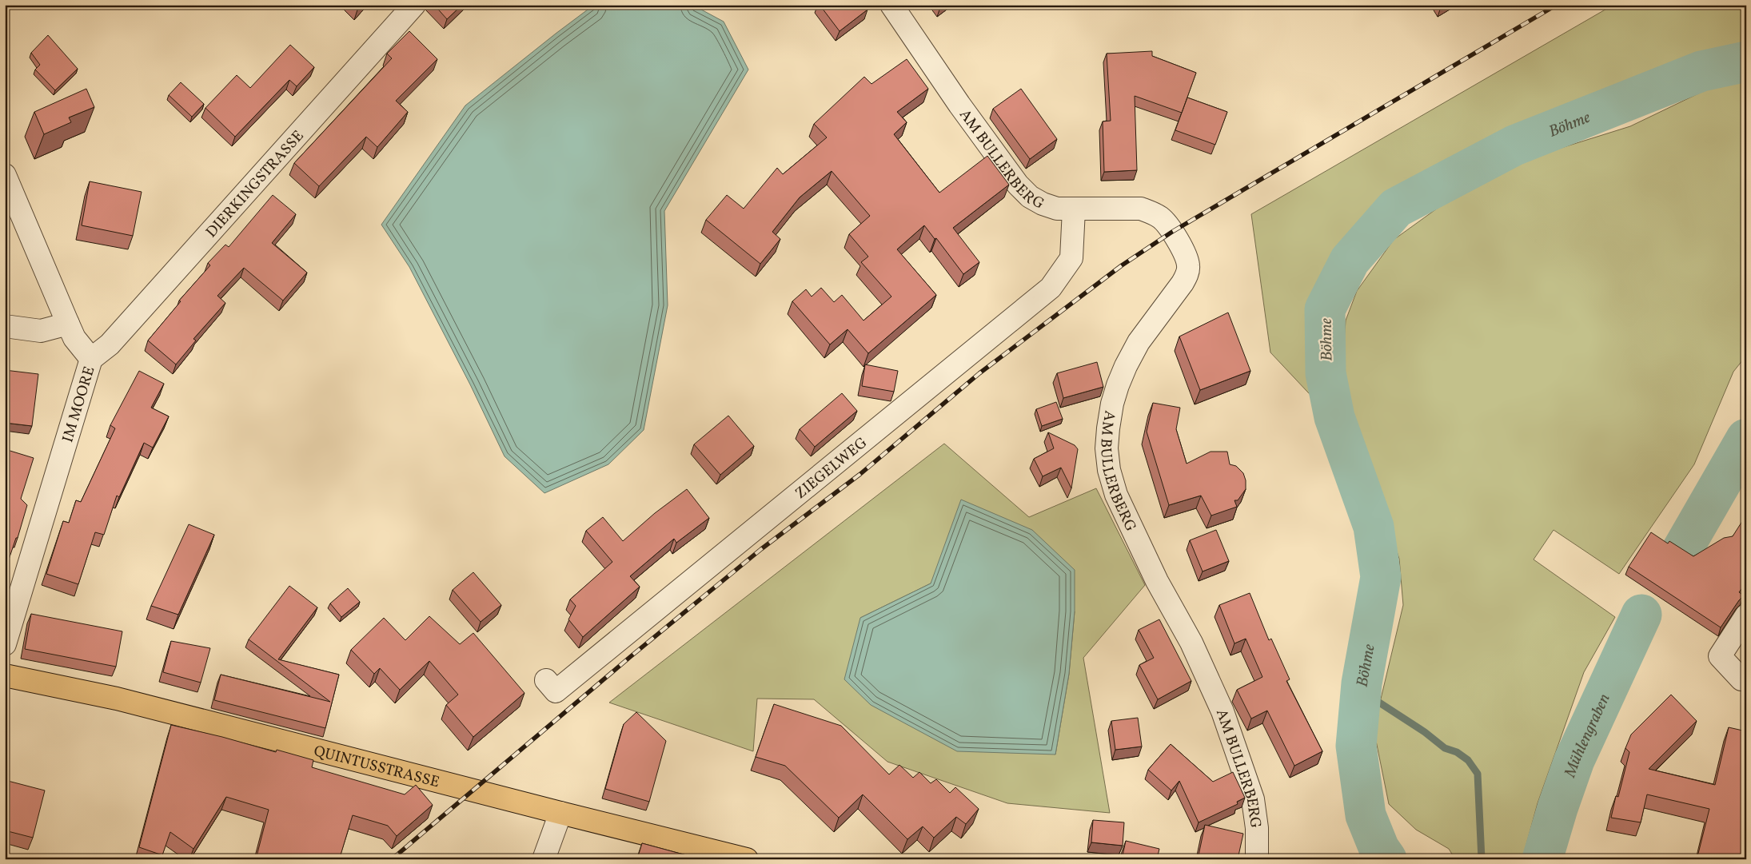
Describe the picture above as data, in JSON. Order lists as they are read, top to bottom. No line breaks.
{"streets":{"main road":["QUINTUSSTRASSE"],"street":["AM BULLERBERG","DIERKINGSTRASSE","IM MOORE","ZIEGELWEG"]},"crossings":[["AM BULLERBERG","ZIEGELWEG"],["DIERKINGSTRASSE","IM MOORE"]],"water":["Böhme","Mühlengraben"]}
